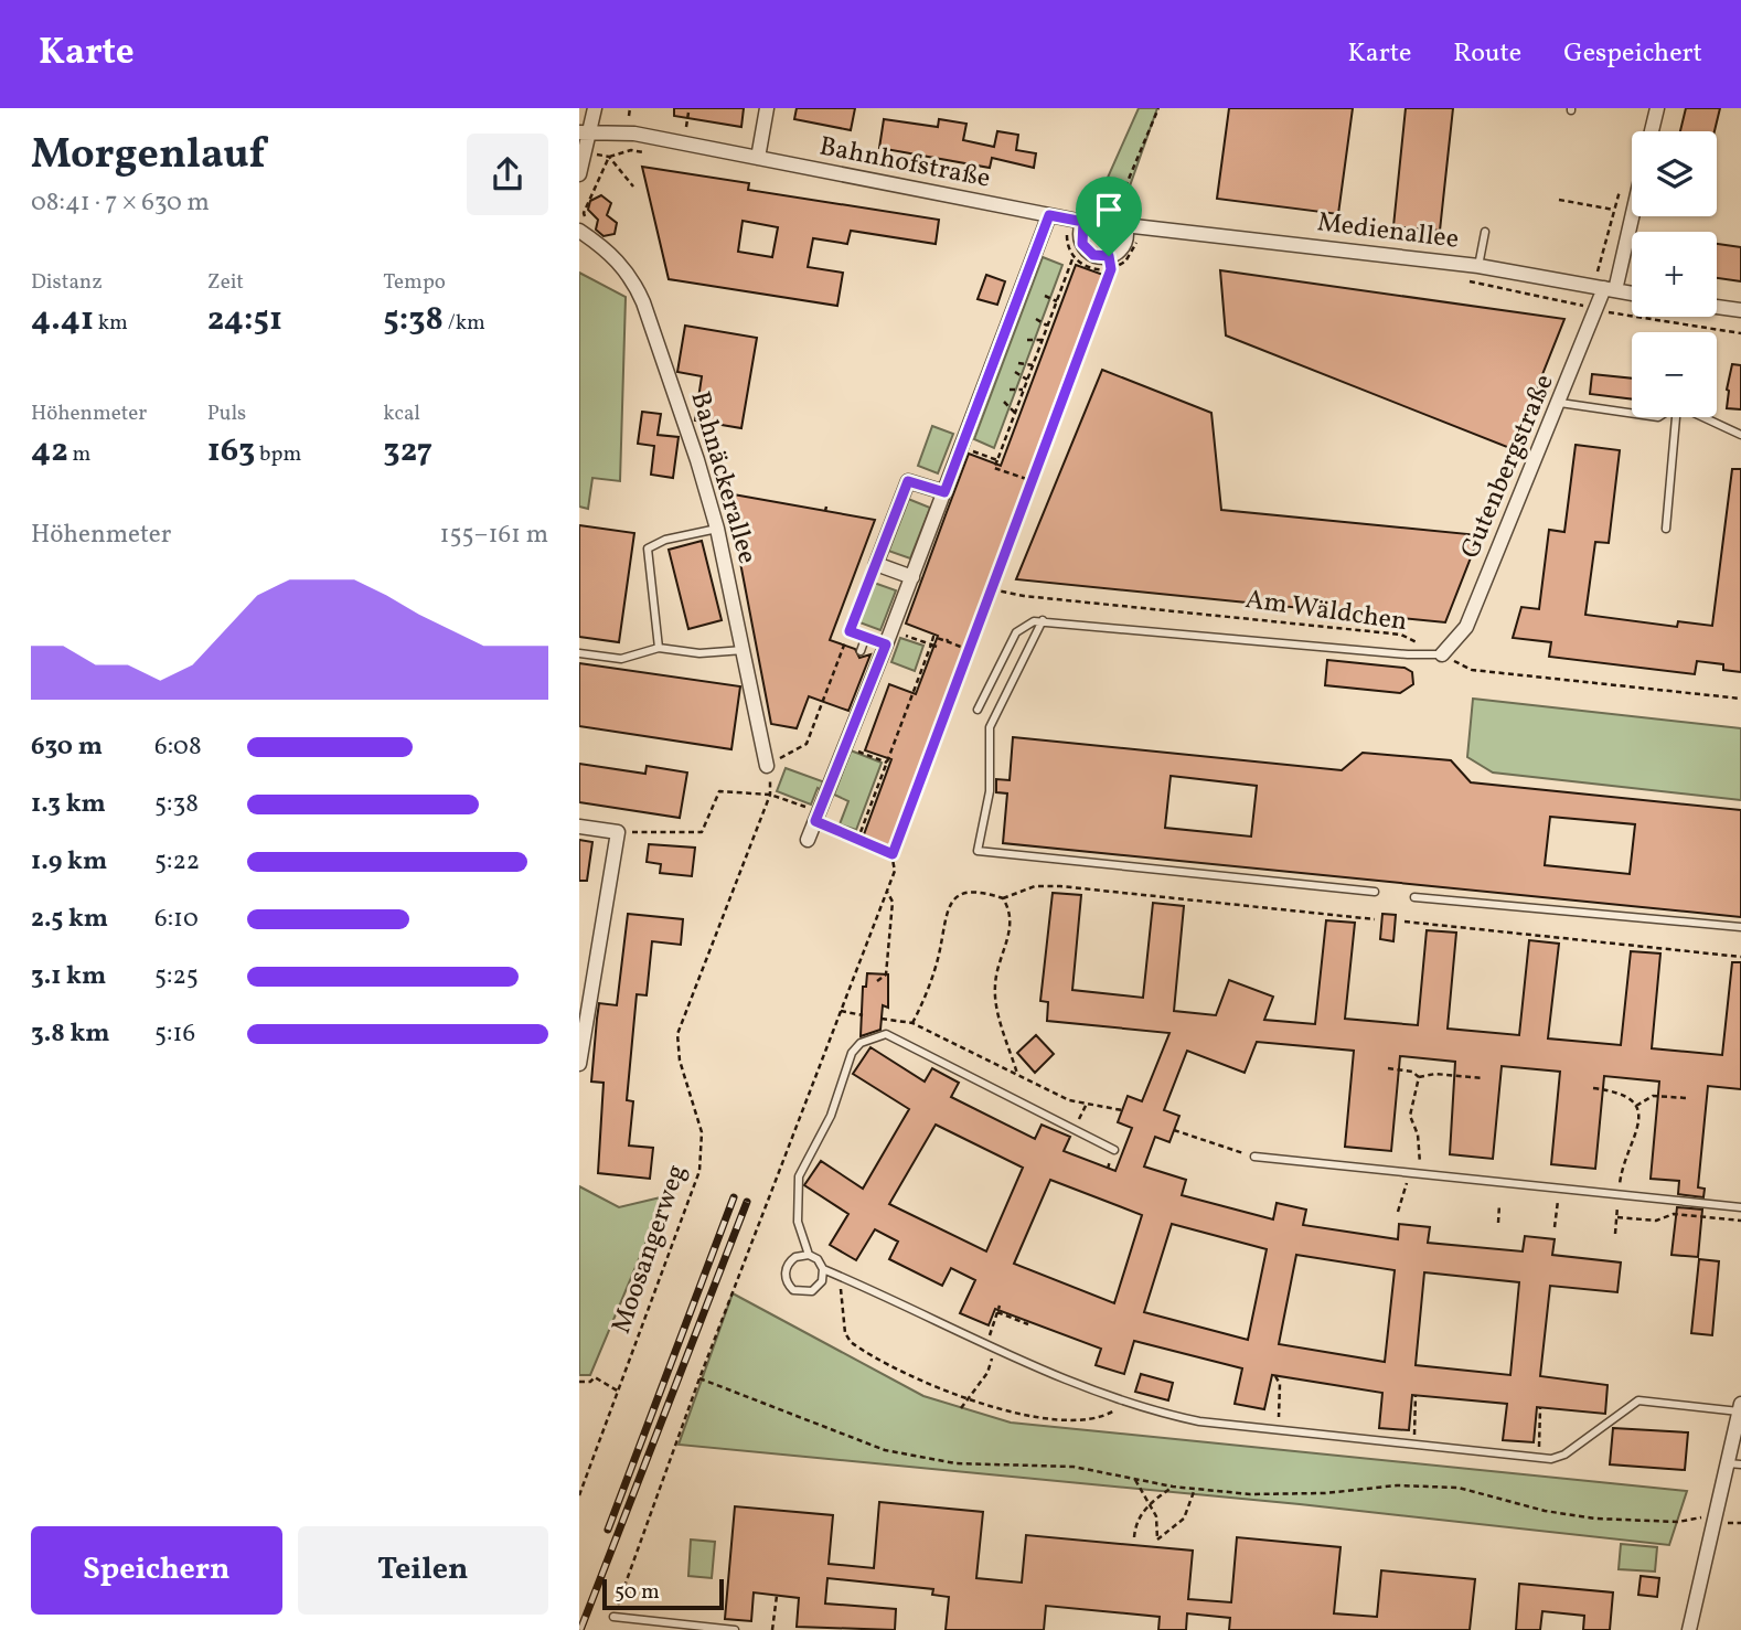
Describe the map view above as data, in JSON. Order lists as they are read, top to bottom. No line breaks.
{"streets":{"street":["Bahnhofstraße","Medienallee","Gutenbergstraße","Bahnäckerallee"],"path":["Am Wäldchen","Moosangerweg"]},"crossings":[["Bahnhofstraße","Medienallee"],["Medienallee","Gutenbergstraße"],["Gutenbergstraße","Am Wäldchen"]],"scale_bar":"50 m","page":{"header":"Karte","nav":["Karte","Route","Gespeichert"],"heading":["Morgenlauf","08:41 · 7 × 630 m"],"map_buttons":["+","−"],"stats":[["Distanz","4.41 km"],["Zeit","24:51"],["Tempo","5:38 /km"],["Höhenmeter","42 m"],["Puls","163 bpm"],["kcal","327"]],"chart":["Höhenmeter","155–161 m"],"list":[{"name":"630 m","note":"6:08"},{"name":"1.3 km","note":"5:38"},{"name":"1.9 km","note":"5:22"},{"name":"2.5 km","note":"6:10"},{"name":"3.1 km","note":"5:25"},{"name":"3.8 km","note":"5:16"}],"buttons":["Speichern","Teilen"],"scale":"50 m"}}
